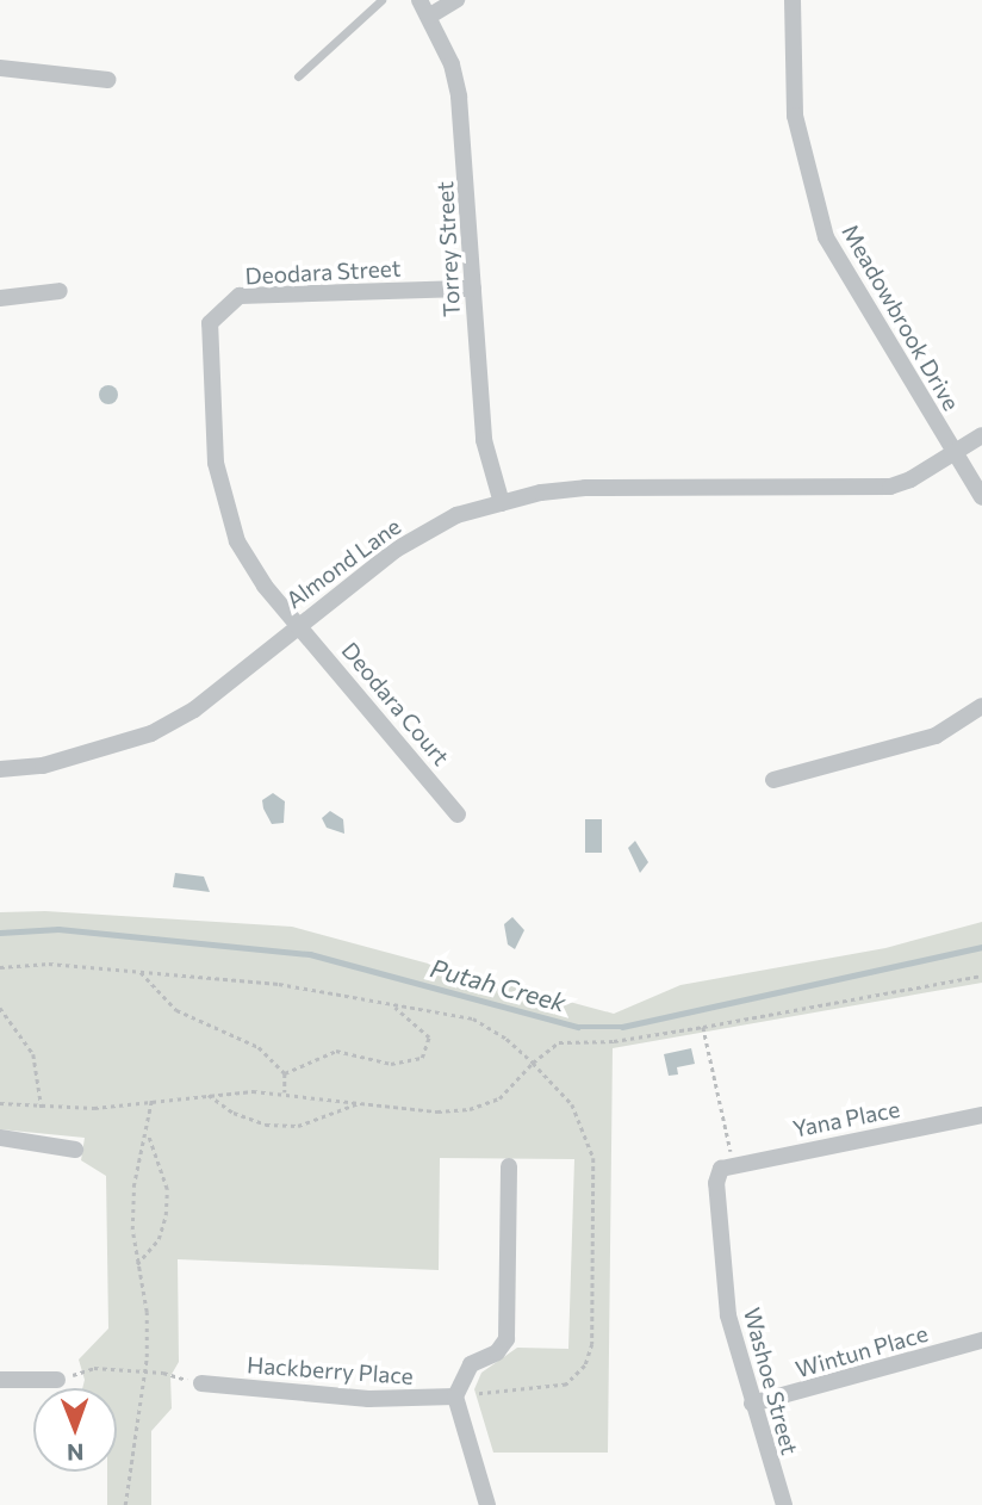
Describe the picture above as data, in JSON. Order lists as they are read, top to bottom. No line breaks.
{"streets":{"street":["Torrey Street","Deodara Street","Meadowbrook Drive","Almond Lane","Deodara Court","Yana Place","Wintun Place","Hackberry Place","Washoe Street"]},"crossings":[["Torrey Street","Deodara Street"],["Torrey Street","Almond Lane"],["Deodara Street","Almond Lane"],["Deodara Street","Deodara Court"],["Meadowbrook Drive","Almond Lane"],["Almond Lane","Deodara Court"],["Yana Place","Washoe Street"],["Wintun Place","Washoe Street"]],"water":["Putah Creek"],"north":"bottom"}
